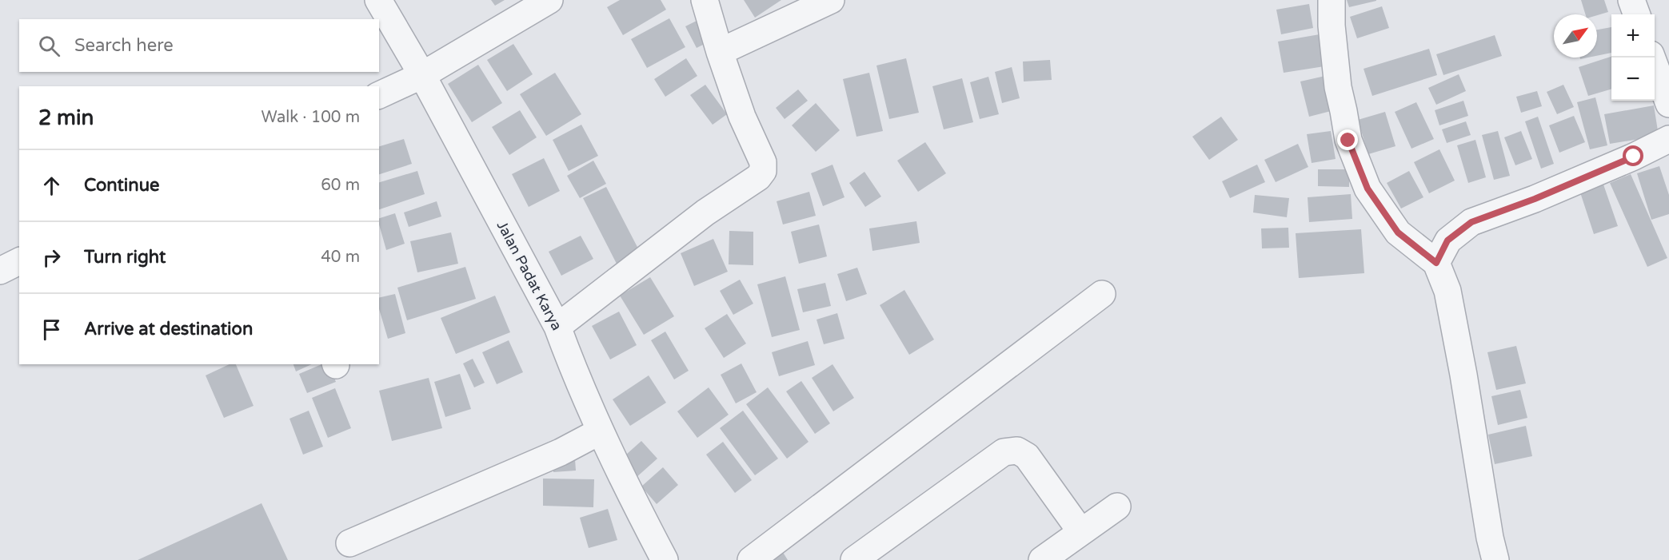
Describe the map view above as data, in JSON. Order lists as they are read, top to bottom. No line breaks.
{"streets":{"street":["Jalan Padat Karya"]},"north":"top right","page":{"map_buttons":["+","−"],"search":"Search here","heading":["2 min","Walk · 100 m"],"list":[["Continue","60 m"],["Turn right","40 m"],"Arrive at destination"]}}
